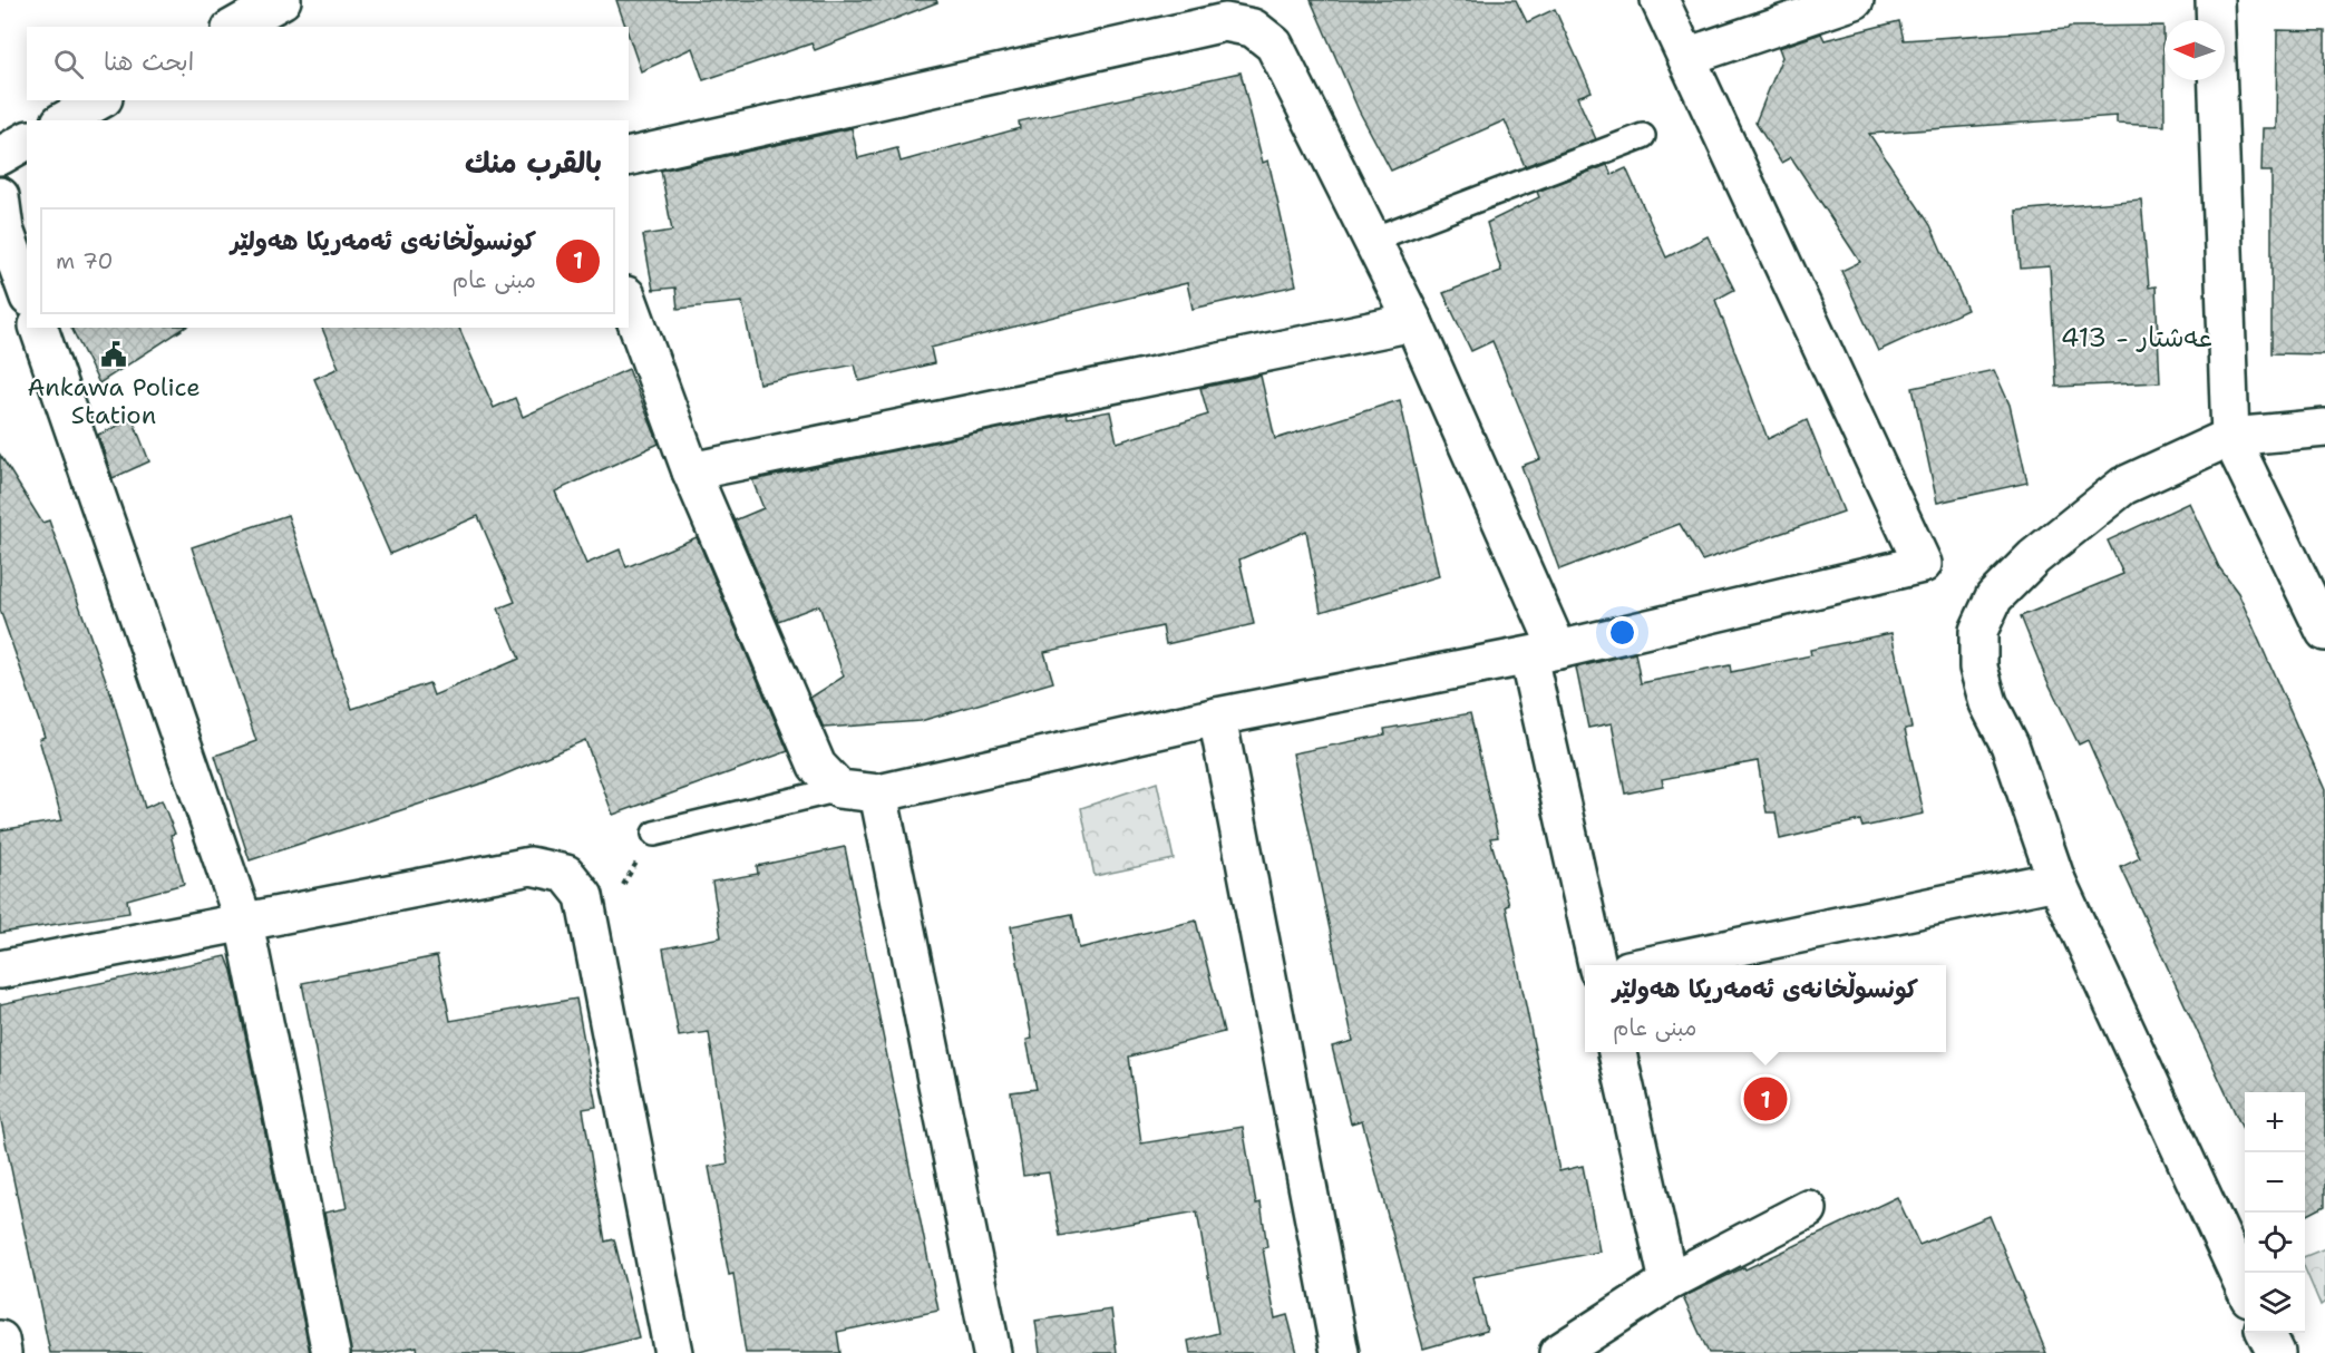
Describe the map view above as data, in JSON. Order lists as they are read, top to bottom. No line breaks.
{"districts":["عه‌شتار - 413"],"places":{"public building":["Ankawa Police Station"]},"north":"left","page":{"search":"ابحث هنا","heading":"بالقرب منك","list":[{"mark":"1","name":"کونسوڵخانەی ئەمەریکا هەولێر","note":"مبنى عام","value":"70 m"}],"popup":["کونسوڵخانەی ئەمەریکا هەولێر","مبنى عام"],"pins":"1","map_buttons":["+","−"]}}
